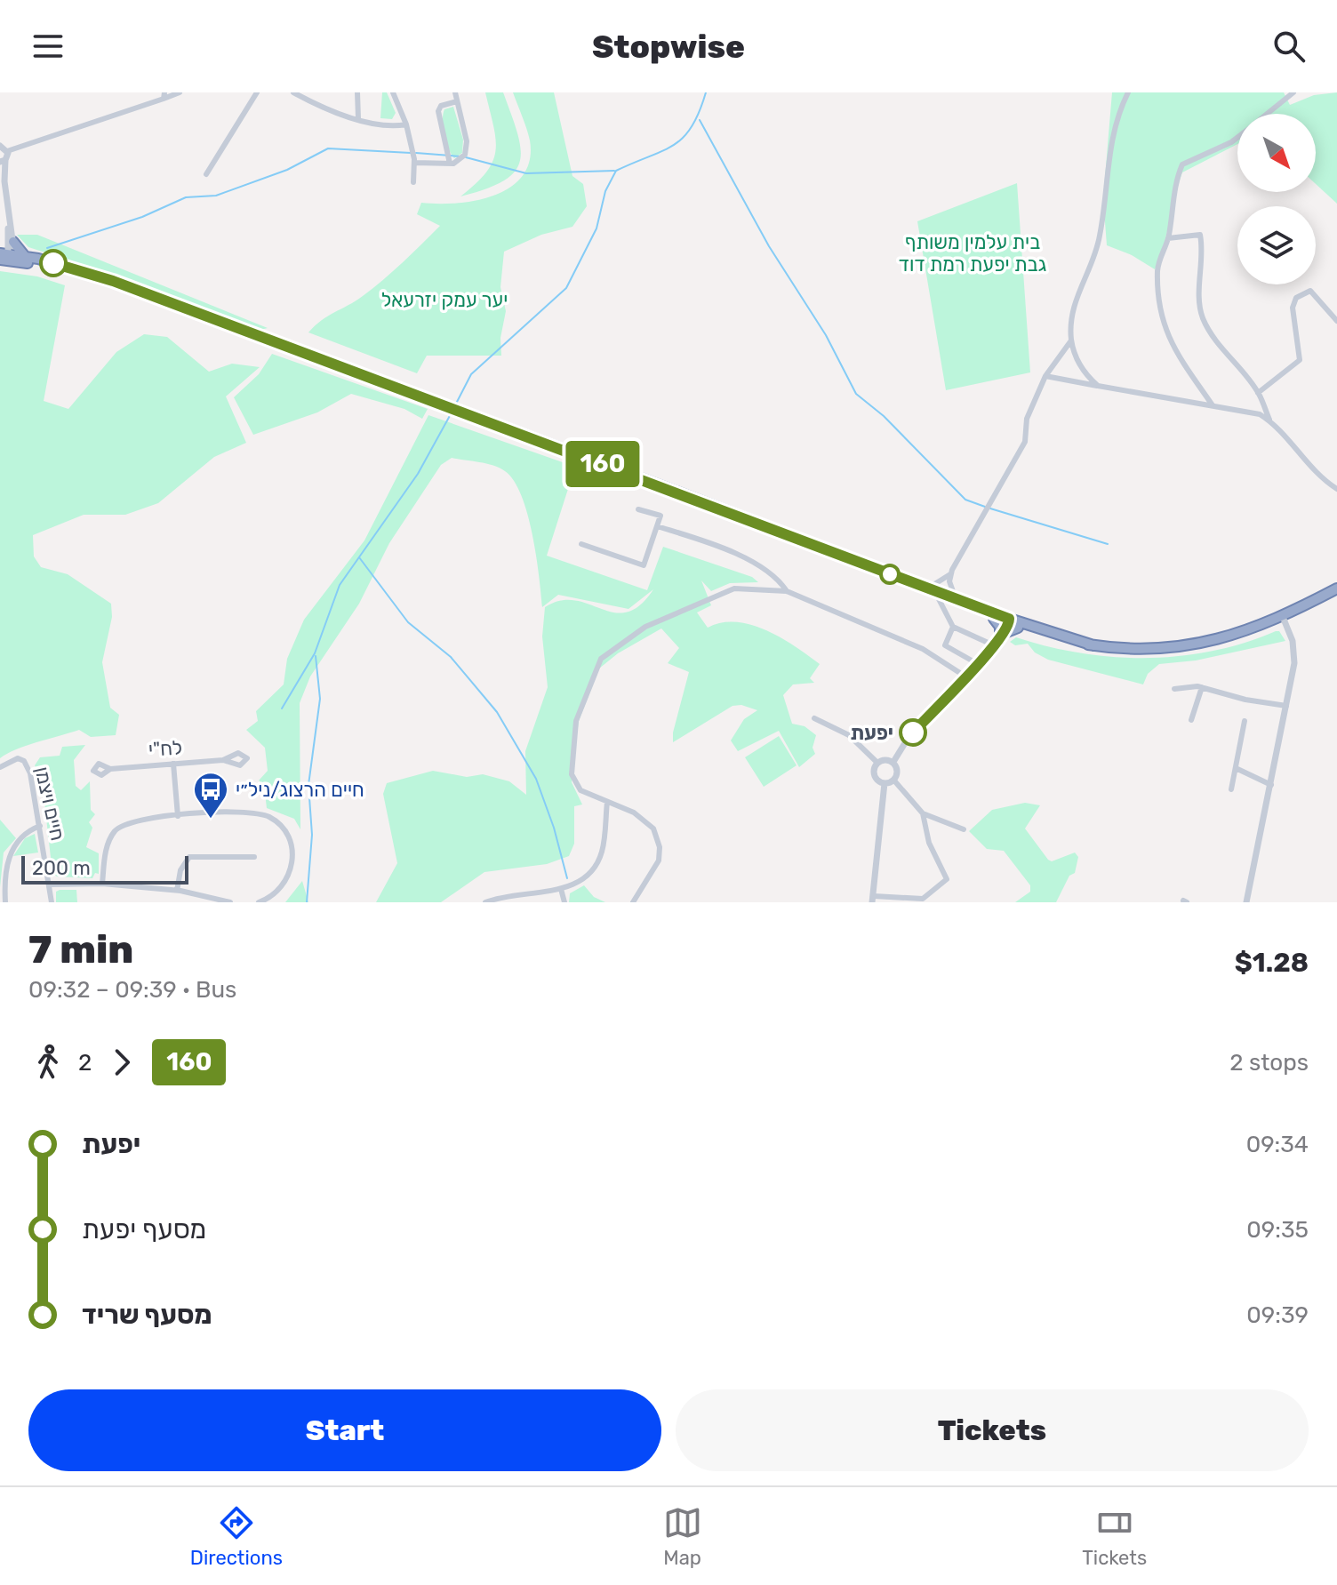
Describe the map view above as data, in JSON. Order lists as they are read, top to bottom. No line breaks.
{"streets":{"street":["לח\"י","חיים ויצמן"]},"parks":["בית עלמין משותף גבת יפעת רמת דוד","יער עמק יזרעאל"],"places":{"other":["יפעת"],"bus stop":["חיים הרצוג/ניל״י"]},"lines":["bus line 160"],"scale_bar":"200 m","north":"bottom right","page":{"header":"Stopwise","on_map":"160","scale":"200 m","heading":["7 min","09:32 – 09:39 · Bus","$1.28"],"legs":["2","160","2 stops"],"list":[{"name":"יפעת","value":"09:34"},{"name":"מסעף יפעת","value":"09:35"},{"name":"מסעף שריד","value":"09:39"}],"buttons":["Start","Tickets"],"tabs":["Directions","Map","Tickets"]}}
